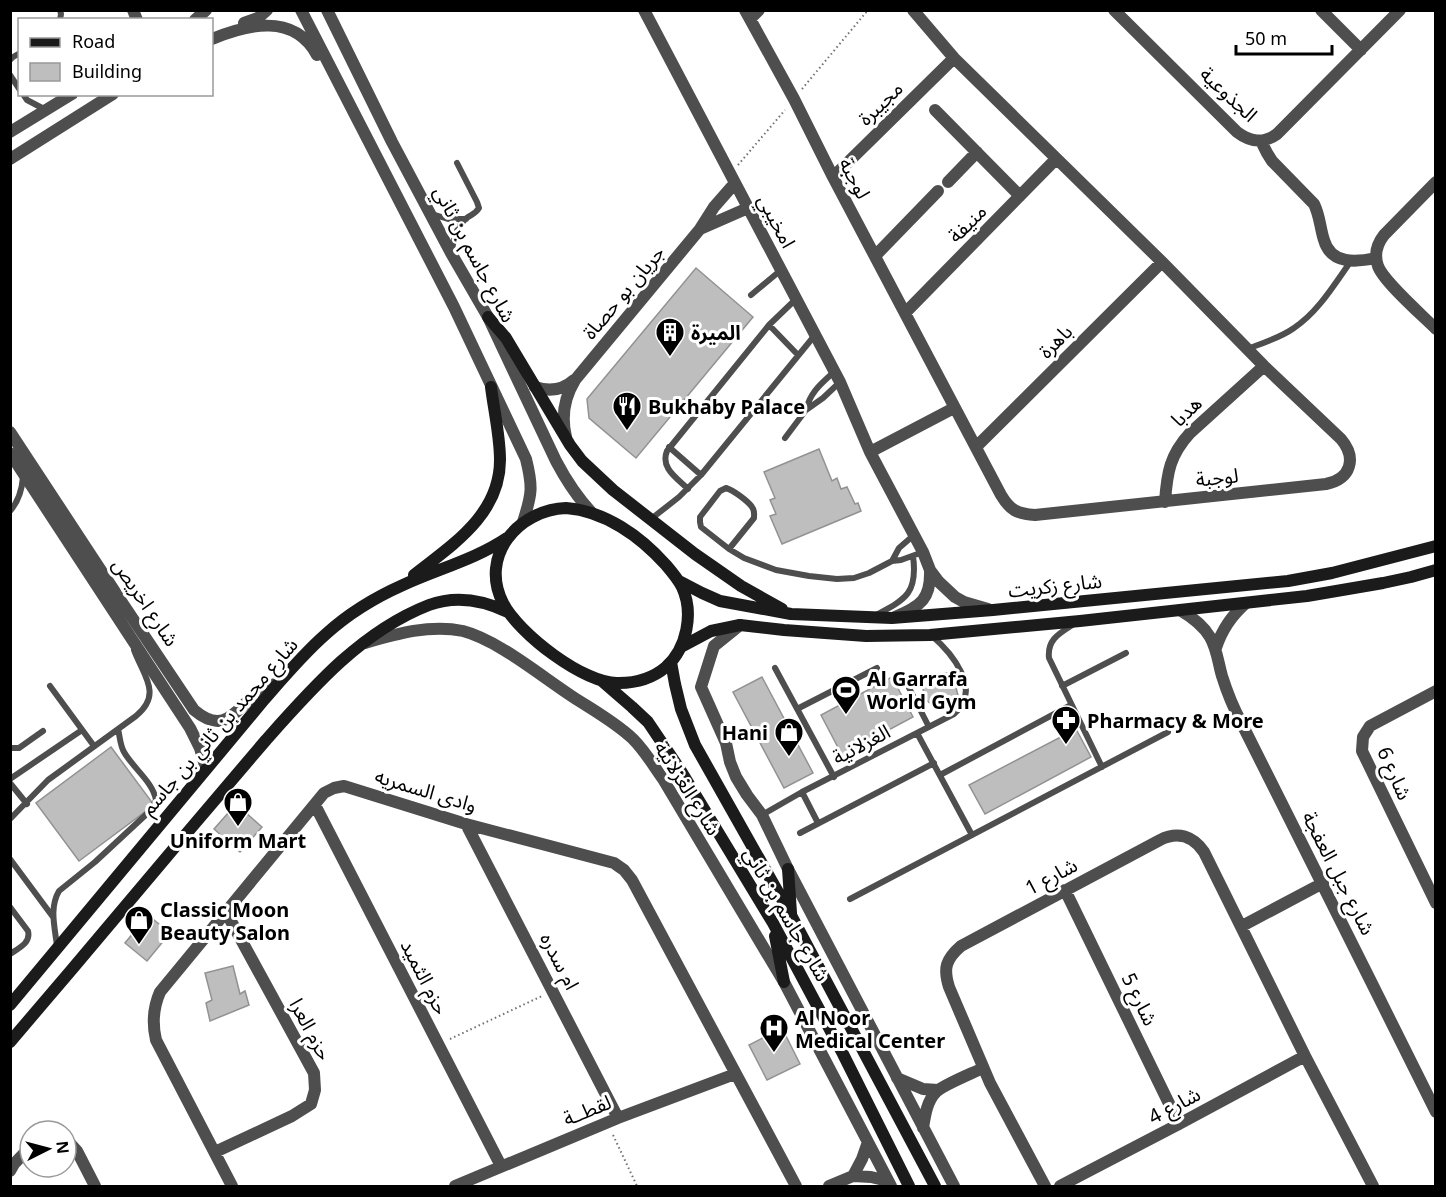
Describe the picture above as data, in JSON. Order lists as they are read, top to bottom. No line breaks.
{"streets":{"main road":["شارع جاسم بن ثاني","شارع زكريت","شارع محمد بن ثاني بن جاسم"],"street":["الجذوعية","مجيبرة","لوجبة","امخيبي","منيفة","جريان بو حصاة","باهرة","هدبا","شارع اخريص","شارع 6","شارع الغزلانية","وادى السمريه","شارع جبل العفجة","شارع 1","ام سدره","حزم الثميد","شارع 5","حزم العرا","شارع 4","لقطــة"],"lane":["الغزلانية"]},"crossings":[["مجيبرة","لوجبة"],["لوجبة","منيفة"],["لوجبة","باهرة"],["لوجبة","هدبا"],["امخيبي","جريان بو حصاة"],["امخيبي","شارع زكريت"],["شارع جاسم بن ثاني","شارع زكريت"],["شارع جاسم بن ثاني","شارع محمد بن ثاني بن جاسم"],["شارع زكريت","شارع محمد بن ثاني بن جاسم"],["شارع زكريت","الغزلانية"],["شارع زكريت","شارع جبل العفجة"],["شارع اخريص","شارع محمد بن ثاني بن جاسم"],["وادى السمريه","ام سدره"],["وادى السمريه","حزم الثميد"],["وادى السمريه","حزم العرا"],["وادى السمريه","لقطــة"],["شارع 1","شارع 5"],["شارع 1","شارع 4"],["ام سدره","لقطــة"],["حزم الثميد","لقطــة"],["شارع 5","شارع 4"]],"places":{"building":["الميرة"],"restaurant":["Bukhaby Palace"],"sports":["Al Garrafa World Gym"],"pharmacy":["Pharmacy & More"],"shop":["Hani","Uniform Mart","Classic Moon Beauty Salon"],"hospital":["Al Noor Medical Center"]},"legend":["Road","Building"],"scale_bar":"50 m","north":"right"}
